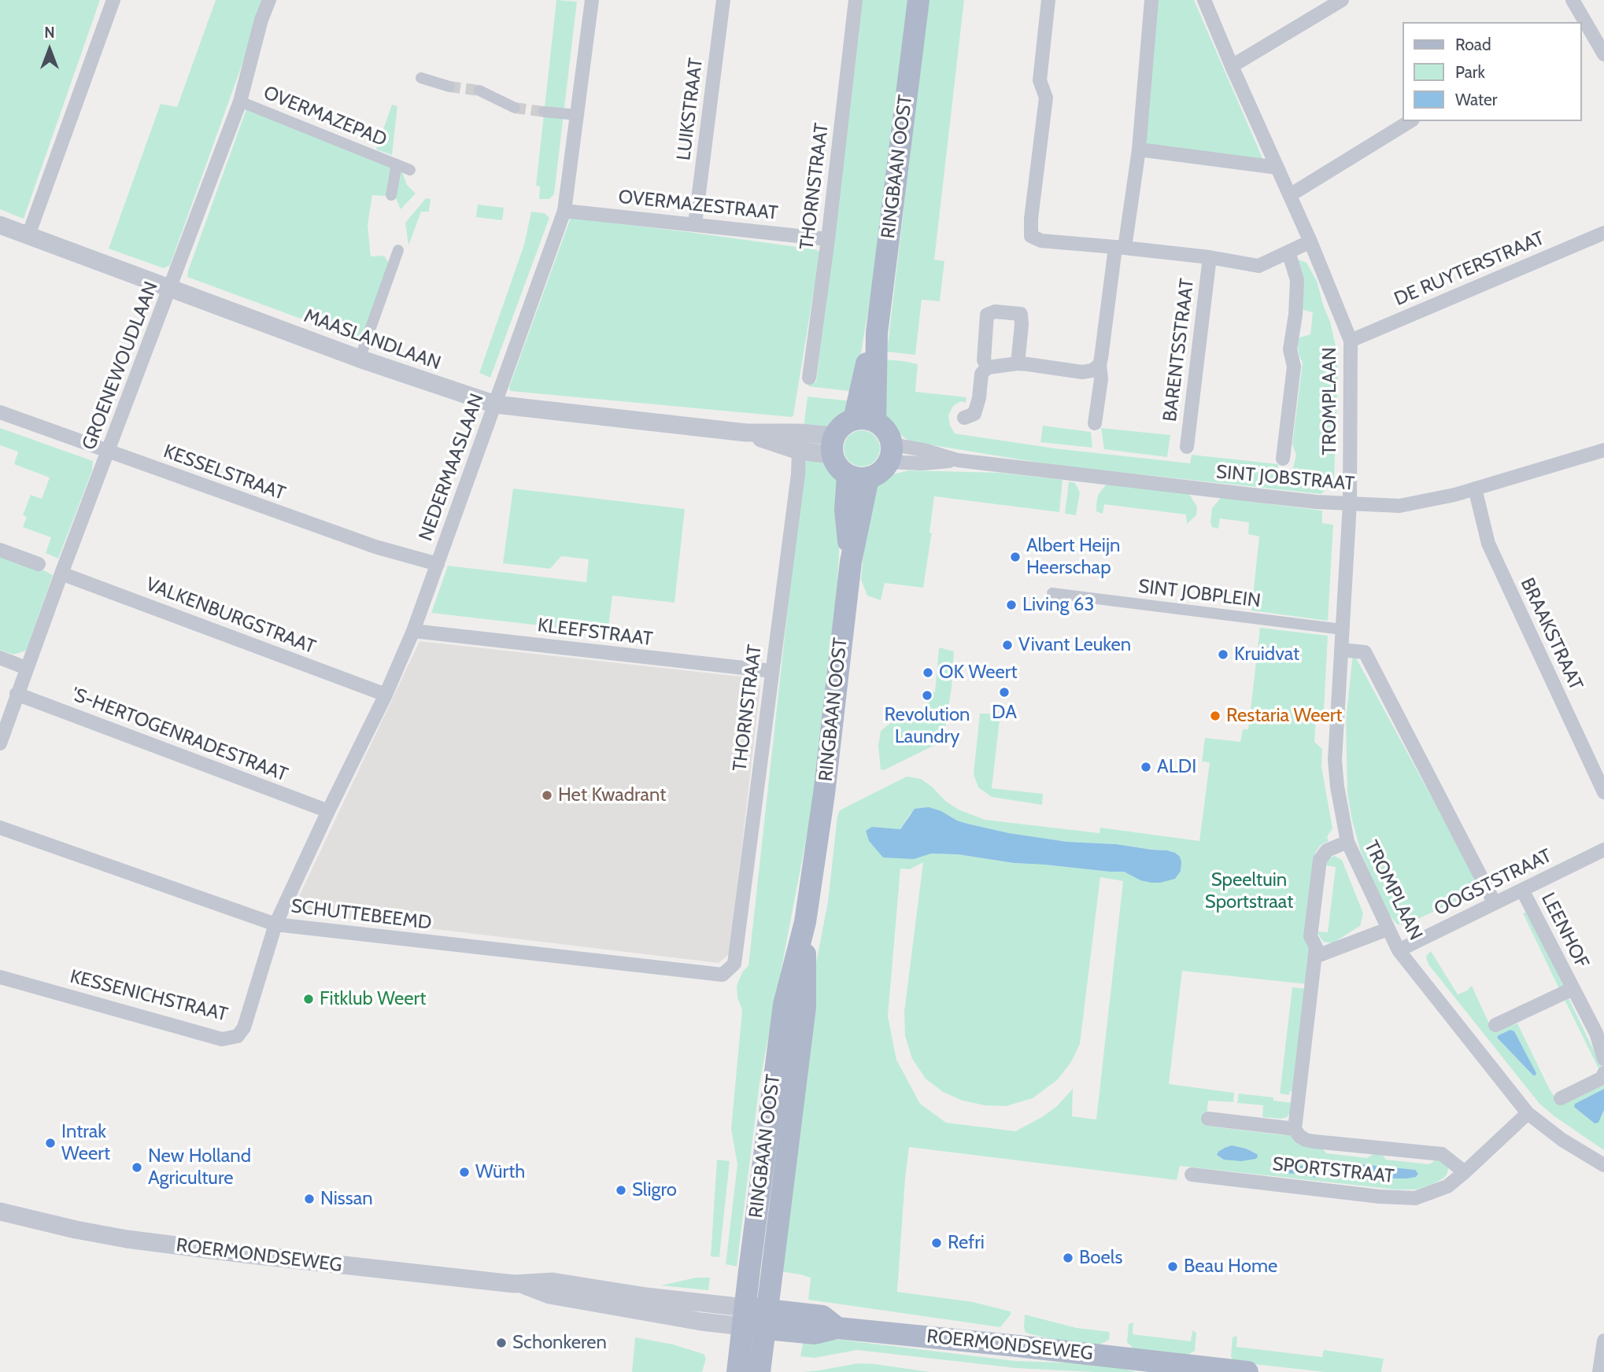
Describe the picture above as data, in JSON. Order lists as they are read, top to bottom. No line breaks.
{"streets":{"main road":["RINGBAAN OOST","ROERMONDSEWEG"],"street":["LUIKSTRAAT","OVERMAZEPAD","THORNSTRAAT","OVERMAZESTRAAT","DE RUYTERSTRAAT","MAASLANDLAAN","BARENTSSTRAAT","GROENEWOUDLAAN","TROMPLAAN","NEDERMAASLAAN","KESSELSTRAAT","SINT JOBSTRAAT","SINT JOBPLEIN","VALKENBURGSTRAAT","KLEEFSTRAAT","BRAAKSTRAAT","'S-HERTOGENRADESTRAAT","OOGSTSTRAAT","SCHUTTEBEEMD","LEENHOF","KESSENICHSTRAAT","SPORTSTRAAT"]},"crossings":[["LUIKSTRAAT","OVERMAZESTRAAT"],["OVERMAZEPAD","GROENEWOUDLAAN"],["RINGBAAN OOST","MAASLANDLAAN"],["RINGBAAN OOST","SINT JOBSTRAAT"],["RINGBAAN OOST","ROERMONDSEWEG"],["THORNSTRAAT","OVERMAZESTRAAT"],["THORNSTRAAT","MAASLANDLAAN"],["THORNSTRAAT","KLEEFSTRAAT"],["THORNSTRAAT","SCHUTTEBEEMD"],["OVERMAZESTRAAT","NEDERMAASLAAN"],["DE RUYTERSTRAAT","TROMPLAAN"],["MAASLANDLAAN","GROENEWOUDLAAN"],["MAASLANDLAAN","NEDERMAASLAAN"],["MAASLANDLAAN","SINT JOBSTRAAT"],["GROENEWOUDLAAN","KESSELSTRAAT"],["GROENEWOUDLAAN","VALKENBURGSTRAAT"],["GROENEWOUDLAAN","'S-HERTOGENRADESTRAAT"],["TROMPLAAN","SINT JOBSTRAAT"],["TROMPLAAN","SINT JOBPLEIN"],["TROMPLAAN","OOGSTSTRAAT"],["TROMPLAAN","SPORTSTRAAT"],["NEDERMAASLAAN","KESSELSTRAAT"],["NEDERMAASLAAN","VALKENBURGSTRAAT"],["NEDERMAASLAAN","KLEEFSTRAAT"],["NEDERMAASLAAN","'S-HERTOGENRADESTRAAT"],["NEDERMAASLAAN","SCHUTTEBEEMD"],["NEDERMAASLAAN","KESSENICHSTRAAT"],["SINT JOBSTRAAT","BRAAKSTRAAT"],["OOGSTSTRAAT","LEENHOF"],["SCHUTTEBEEMD","KESSENICHSTRAAT"]],"parks":["Speeltuin Sportstraat"],"places":["Albert Heijn Heerschap","Living 63","Vivant Leuken","Kruidvat","OK Weert","DA","Revolution Laundry","Restaria Weert","ALDI","Het Kwadrant","Fitklub Weert","Intrak Weert","New Holland Agriculture","Würth","Sligro","Nissan","Refri","Boels","Beau Home","Schonkeren"],"legend":["Road","Park","Water"],"north":"top"}
